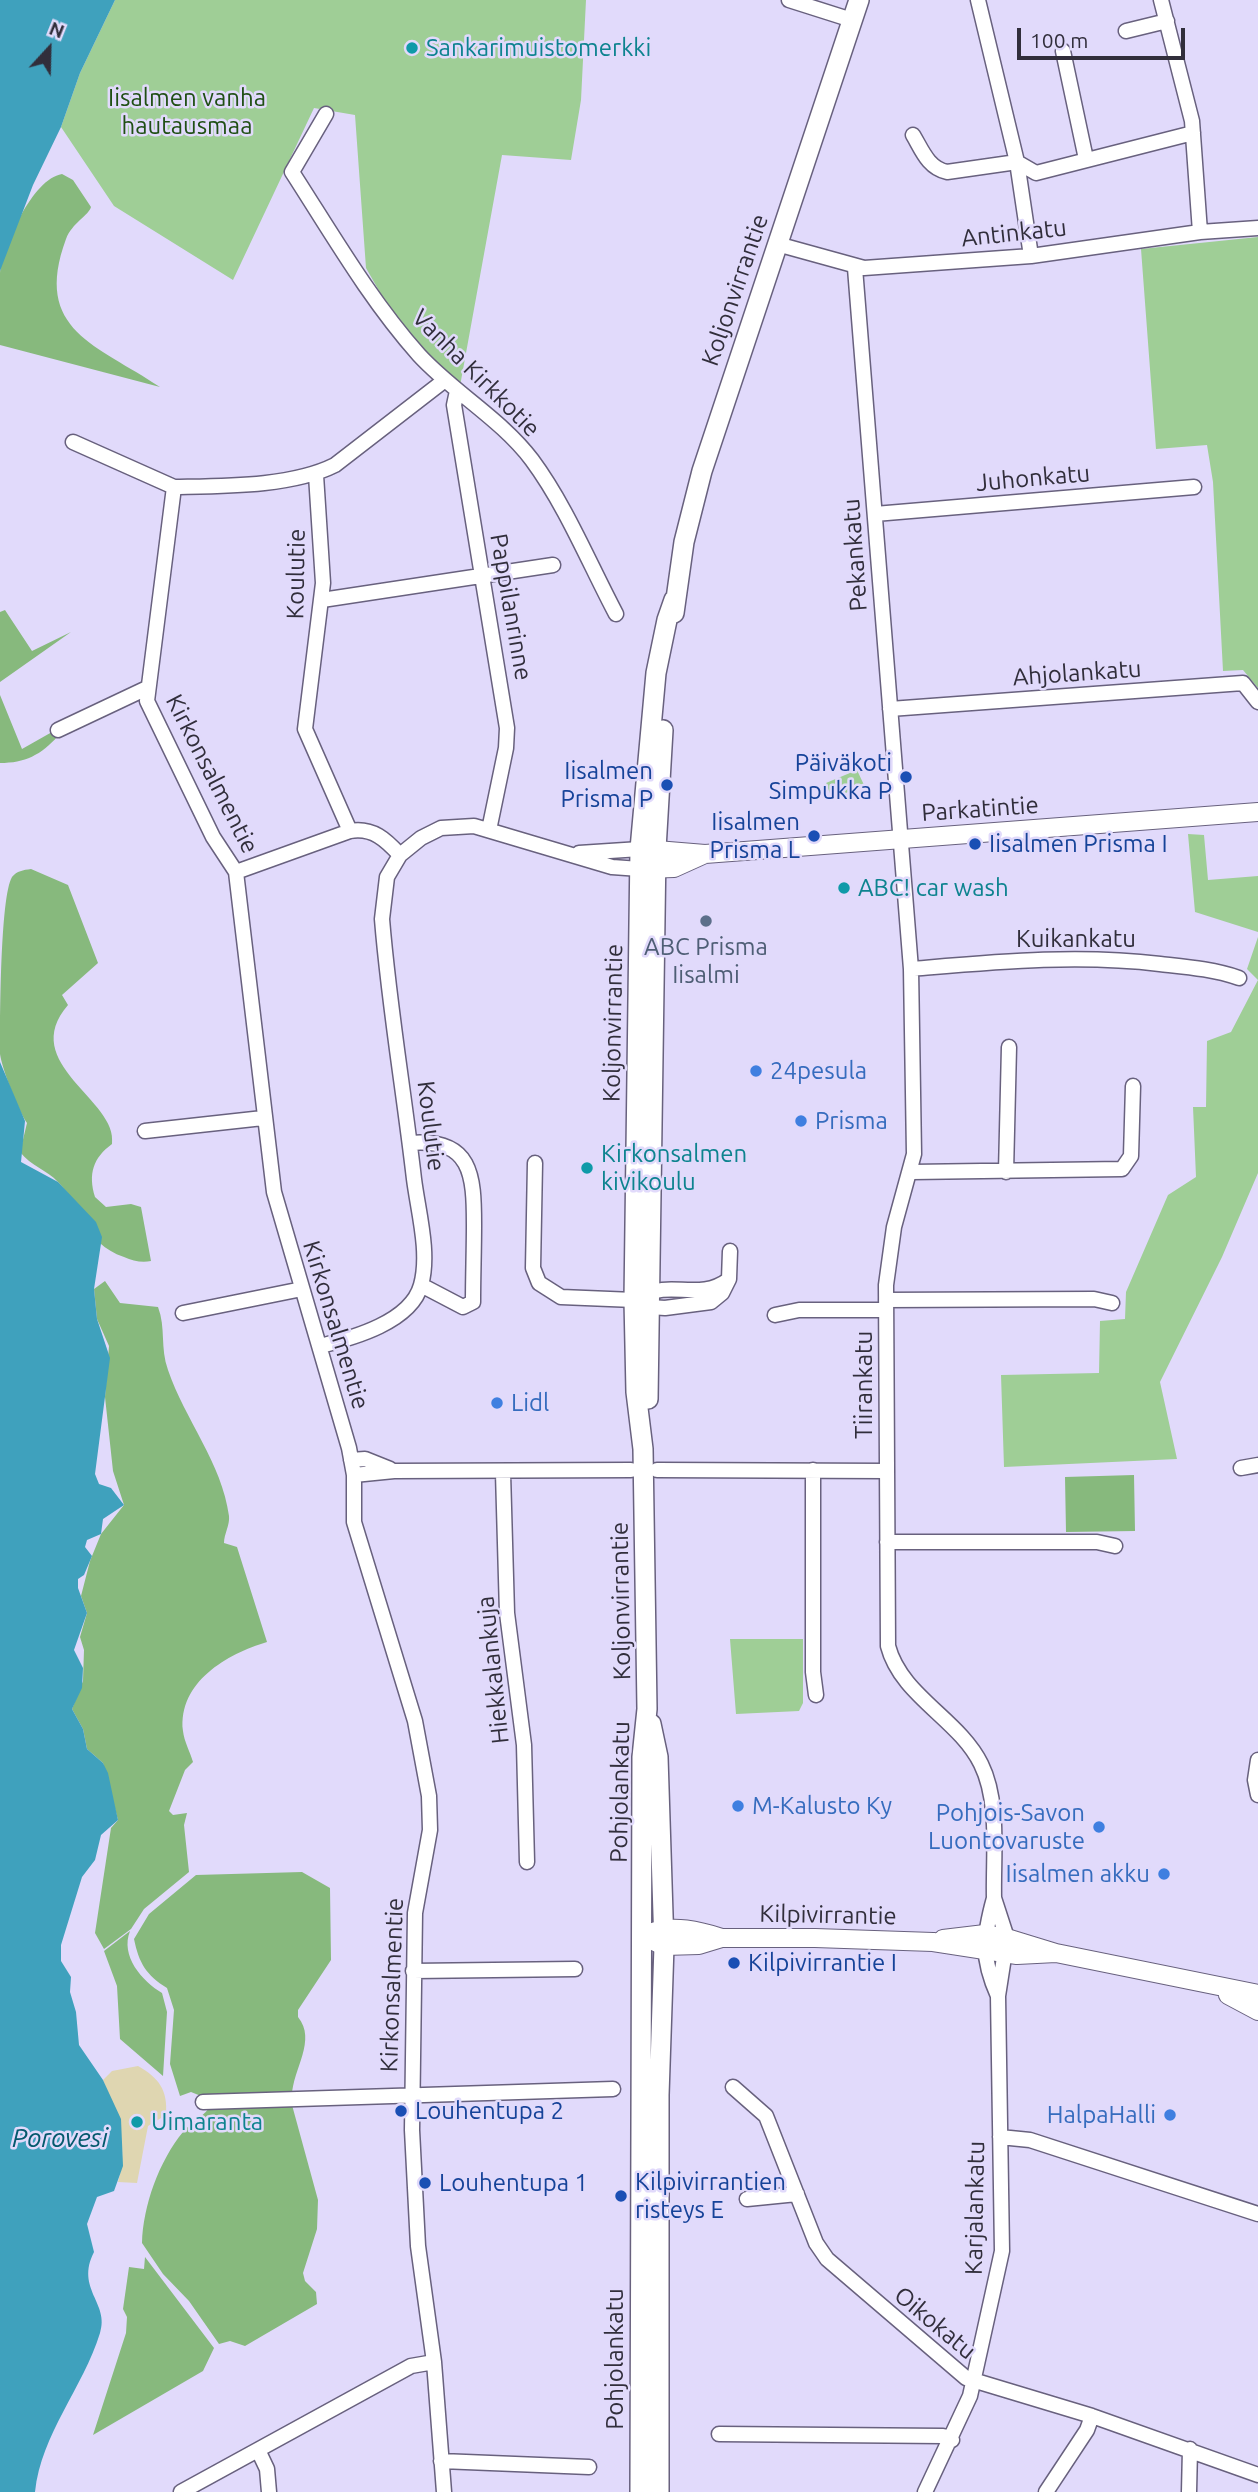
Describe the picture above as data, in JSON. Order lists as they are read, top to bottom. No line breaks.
{"streets":{"main road":["Koljonvirrantie","Pohjolankatu"],"street":["Antinkatu","Vanha Kirkkotie","Juhonkatu","Pekankatu","Koulutie","Pappilanrinne","Ahjolankatu","Kirkonsalmentie","Parkatintie","Kuikankatu","Tiirankatu","Hiekkalankuja","Kilpivirrantie","Karjalankatu","Oikokatu"]},"crossings":[["Antinkatu","Koljonvirrantie"],["Antinkatu","Pekankatu"],["Koljonvirrantie","Parkatintie"],["Koljonvirrantie","Pohjolankatu"],["Vanha Kirkkotie","Pappilanrinne"],["Juhonkatu","Pekankatu"],["Pekankatu","Ahjolankatu"],["Pekankatu","Parkatintie"],["Pekankatu","Tiirankatu"],["Parkatintie","Tiirankatu"],["Kuikankatu","Tiirankatu"],["Tiirankatu","Kilpivirrantie"],["Tiirankatu","Karjalankatu"],["Pohjolankatu","Kilpivirrantie"],["Kilpivirrantie","Karjalankatu"],["Karjalankatu","Oikokatu"]],"water":["Porovesi"],"parks":["Iisalmen vanha hautausmaa"],"places":["Sankarimuistomerkki","Päiväkoti Simpukka P","Iisalmen Prisma P","Iisalmen Prisma L","Iisalmen Prisma I","ABC! car wash","ABC Prisma Iisalmi","24pesula","Prisma","Kirkonsalmen kivikoulu","Lidl","M-Kalusto Ky","Pohjois-Savon Luontovaruste","Iisalmen akku","Kilpivirrantie I","Louhentupa 2","HalpaHalli","Uimaranta","Louhentupa 1","Kilpivirrantien risteys E"],"scale_bar":"100 m","north":"top"}
